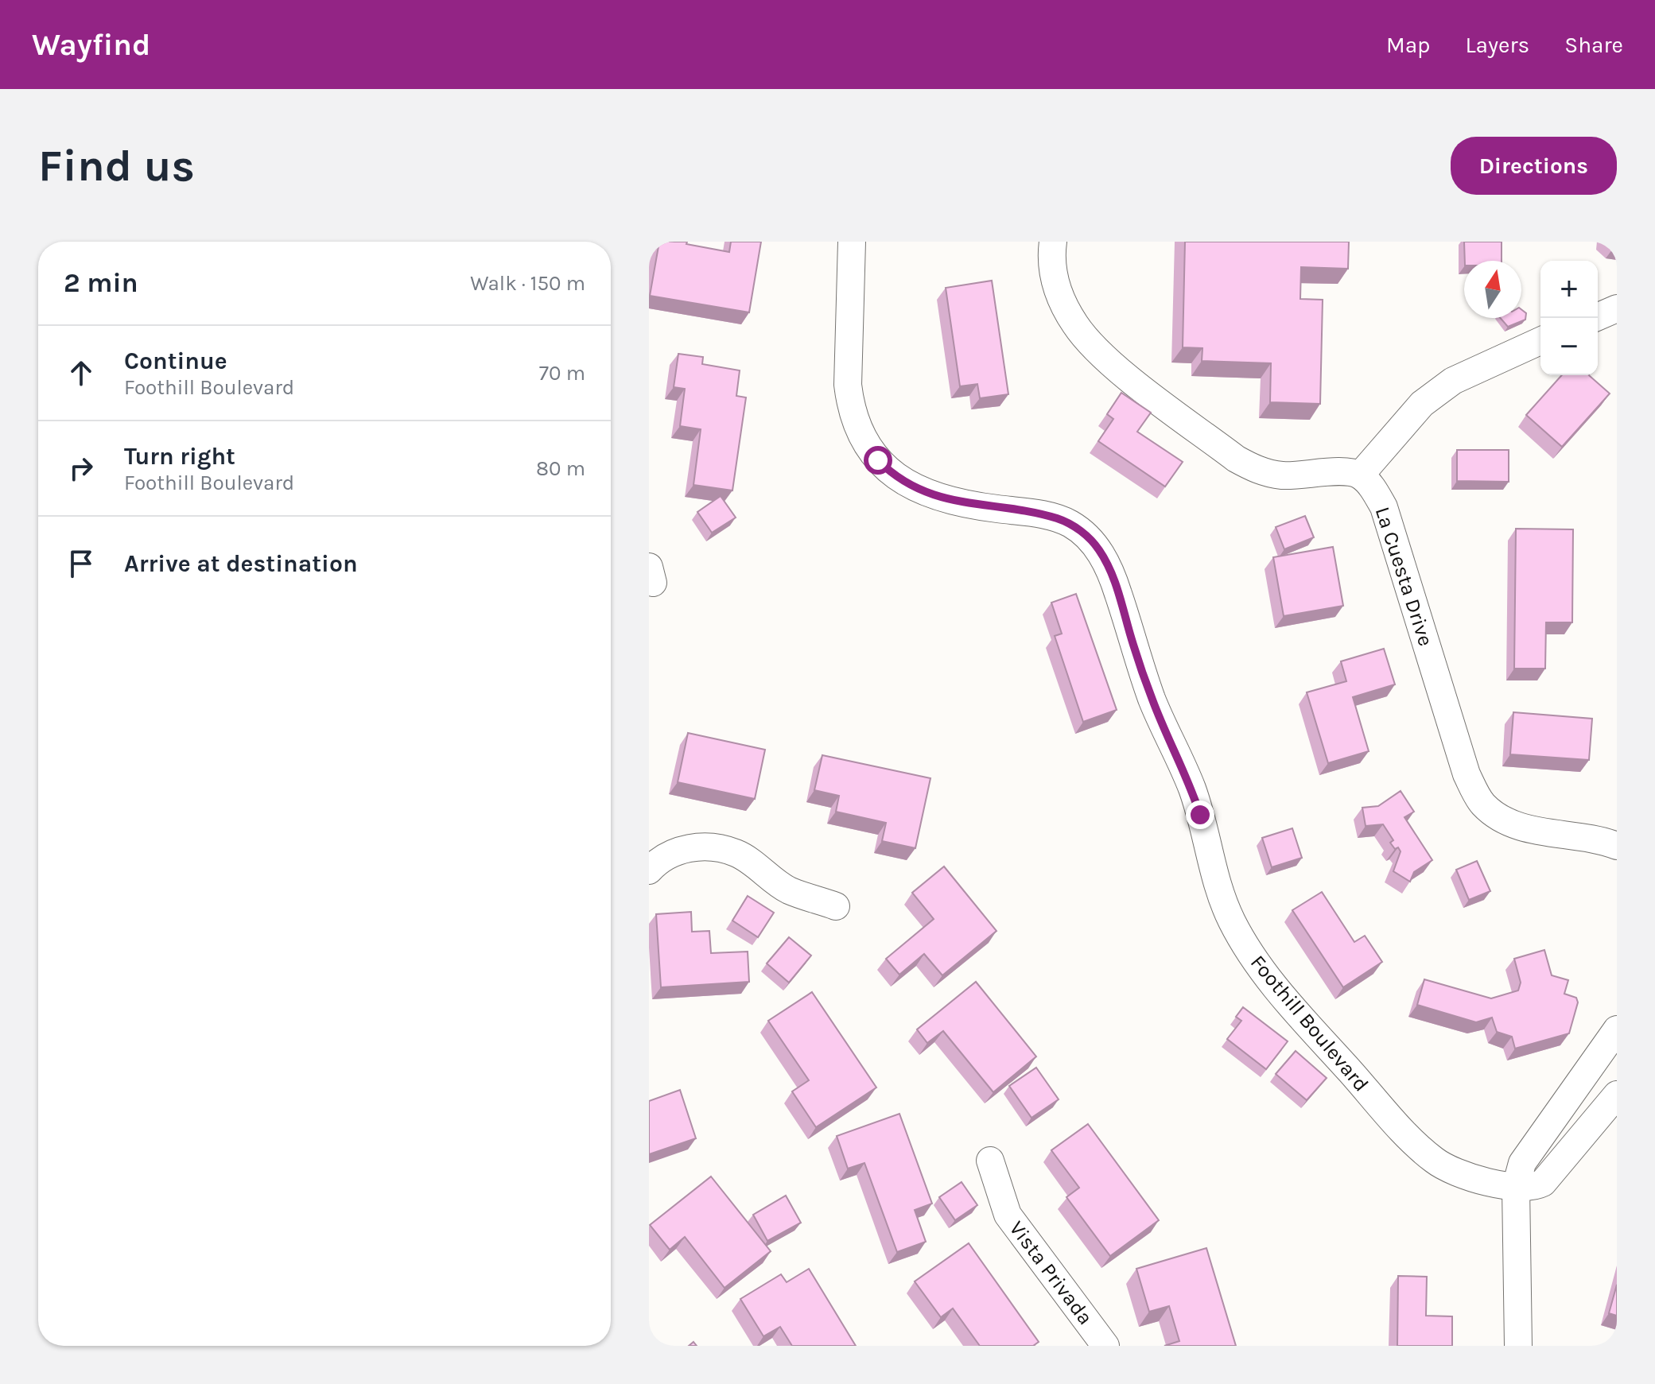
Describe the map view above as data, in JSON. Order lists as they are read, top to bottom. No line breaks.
{"streets":{"street":["La Cuesta Drive","Foothill Boulevard","Vista Privada"]},"north":"top","page":{"header":"Wayfind","nav":["Map","Layers","Share"],"buttons":"Directions","title":"Find us","heading":["2 min","Walk · 150 m"],"map_buttons":["+","−"],"list":[["Continue","Foothill Boulevard","70 m"],["Turn right","Foothill Boulevard","80 m"],"Arrive at destination"]}}
